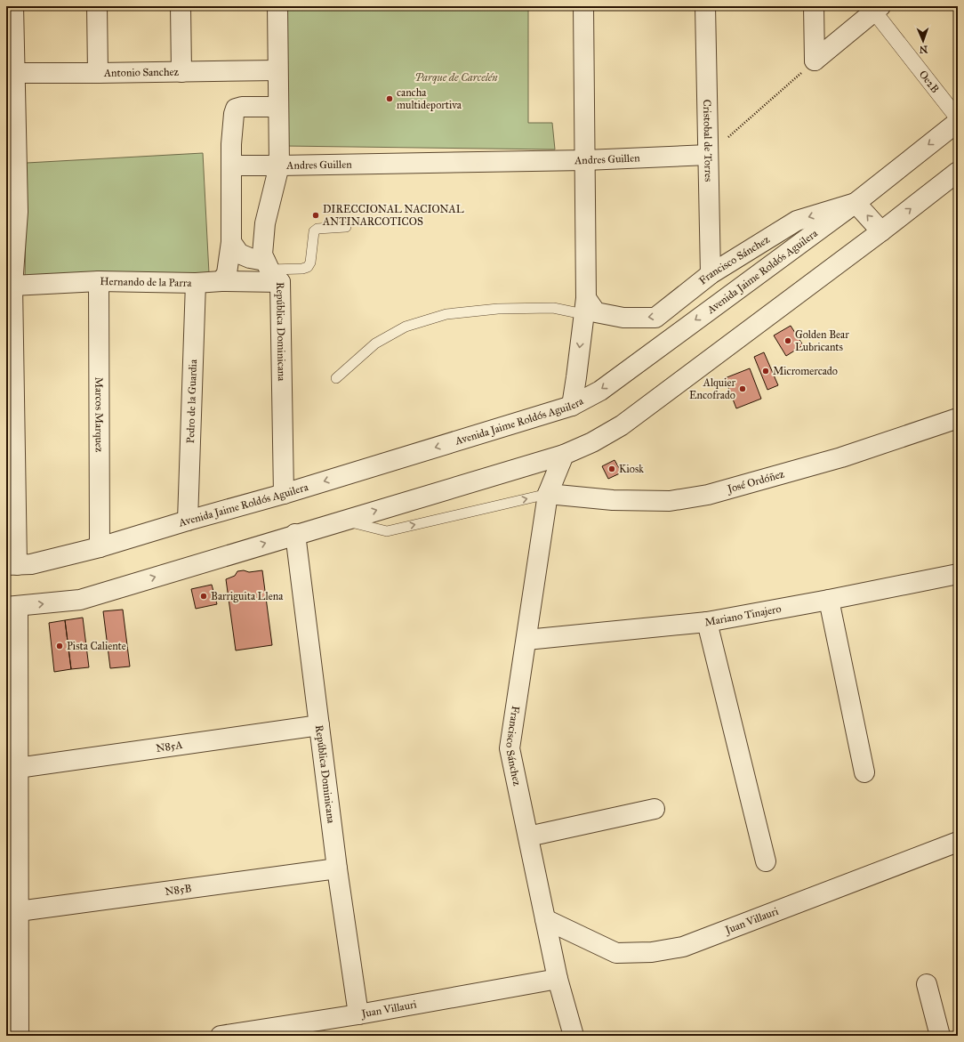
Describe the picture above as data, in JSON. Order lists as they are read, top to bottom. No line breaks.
{"streets":{"street":["Antonio Sanchez","Oe2B","Cristobal de Torres","Andres Guillen","Francisco Sánchez","Avenida Jaime Roldós Aguilera","Hernando de la Parra","República Dominicana","Pedro de la Guardia","Marcos Marquez","José Ordóñez","Mariano Tinajero","N85A","N85B","Juan Villauri"]},"crossings":[["Antonio Sanchez","República Dominicana"],["Cristobal de Torres","Andres Guillen"],["Cristobal de Torres","Francisco Sánchez"],["Andres Guillen","República Dominicana"],["Francisco Sánchez","Avenida Jaime Roldós Aguilera"],["Francisco Sánchez","José Ordóñez"],["Francisco Sánchez","Mariano Tinajero"],["Francisco Sánchez","Juan Villauri"],["Avenida Jaime Roldós Aguilera","República Dominicana"],["Avenida Jaime Roldós Aguilera","Pedro de la Guardia"],["Avenida Jaime Roldós Aguilera","Marcos Marquez"],["Hernando de la Parra","República Dominicana"],["Hernando de la Parra","Pedro de la Guardia"],["Hernando de la Parra","Marcos Marquez"],["República Dominicana","N85A"],["República Dominicana","N85B"],["República Dominicana","Juan Villauri"]],"parks":["Parque de Carcelén"],"places":["cancha multideportiva","DIRECCIONAL NACIONAL ANTINARCOTICOS","Golden Bear Lubricants","Micromercado","Alquier Encofrado","Kiosk","Barriguita Llena","Pista Caliente"],"north":"bottom"}
